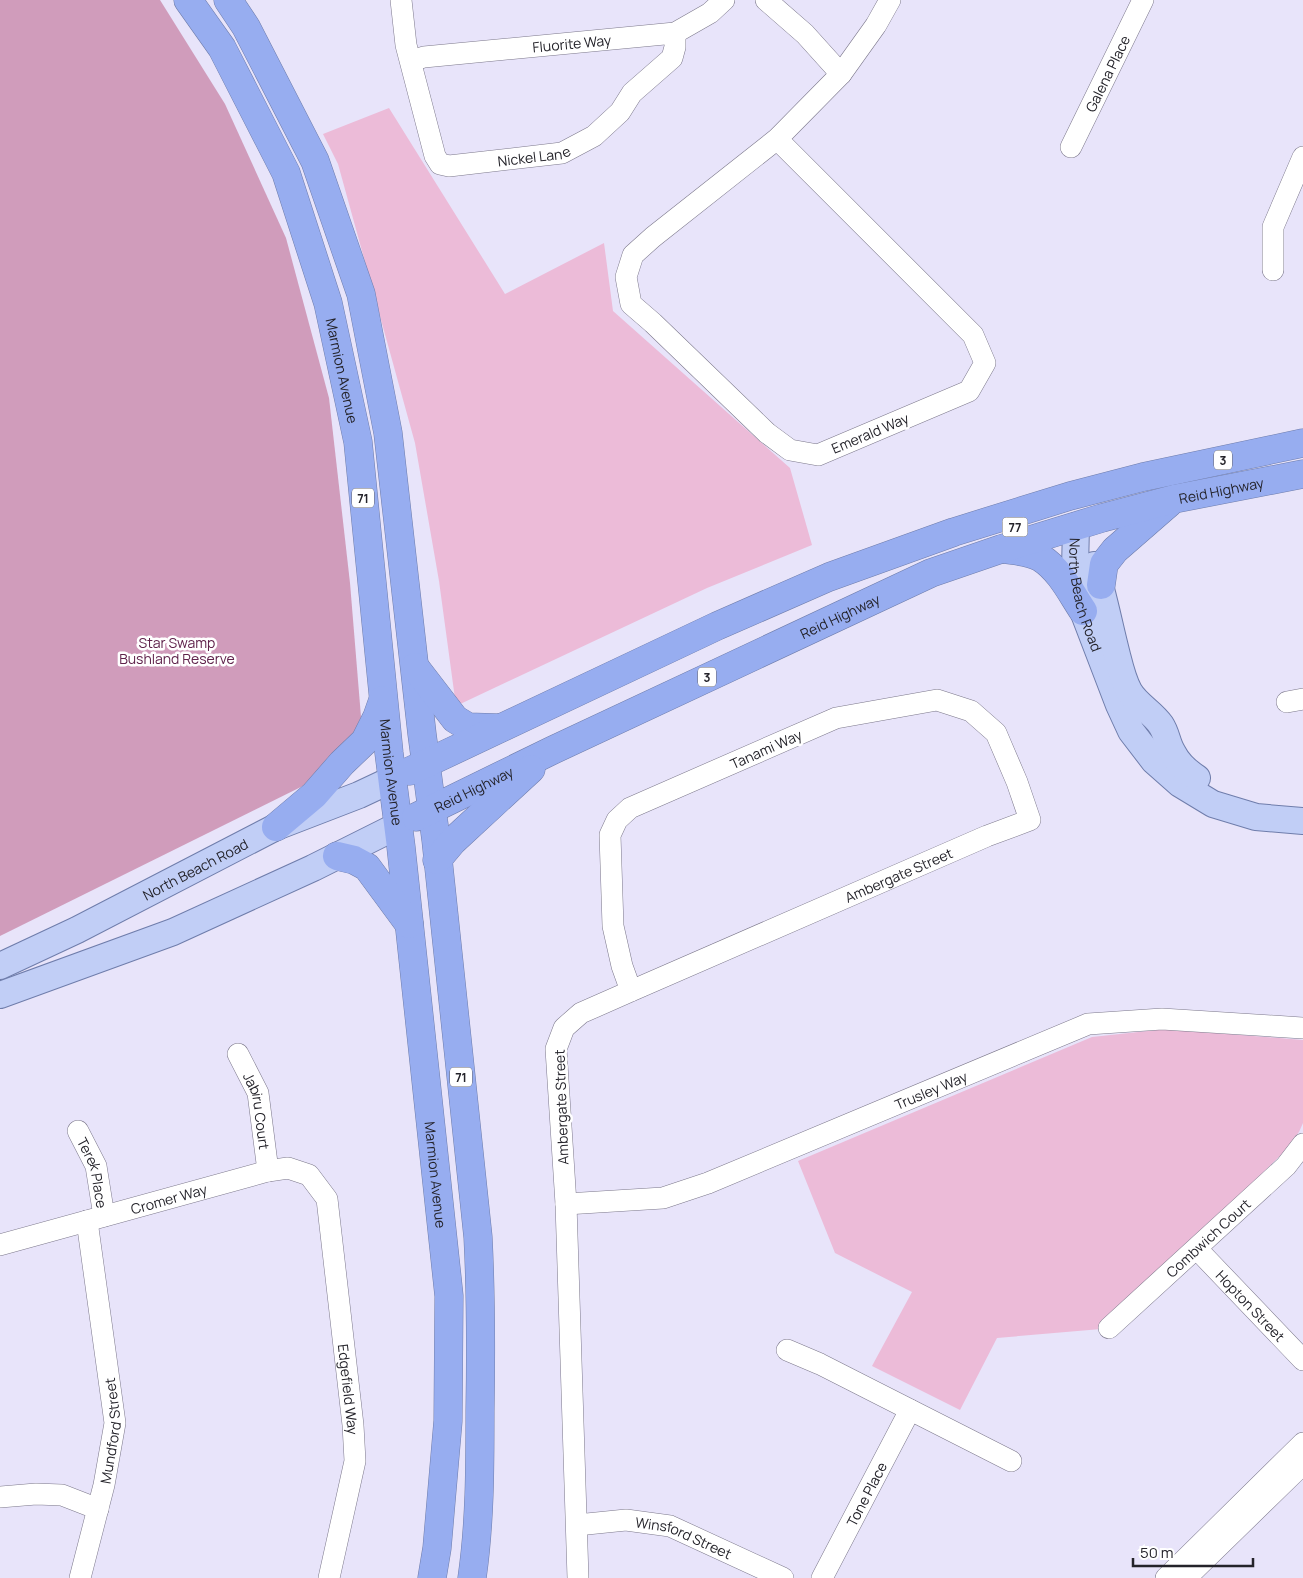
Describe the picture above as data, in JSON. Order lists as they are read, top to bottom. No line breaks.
{"streets":{"highway":["Marmion Avenue","3","Reid Highway","71","77"],"main road":["North Beach Road"],"street":["Fluorite Way","Galena Place","Nickel Lane","Emerald Way","Tanami Way","Ambergate Street","Trusley Way","Jabiru Court","Terek Place","Cromer Way","Combwich Court","Hopton Street","Edgefield Way","Mundford Street","Tone Place","Winsford Street"]},"crossings":[["Fluorite Way","Nickel Lane"],["Marmion Avenue","Reid Highway"],["Marmion Avenue","North Beach Road"],["Reid Highway","71"],["Reid Highway","77"],["Reid Highway","North Beach Road"],["77","North Beach Road"],["Tanami Way","Ambergate Street"],["Ambergate Street","Trusley Way"],["Ambergate Street","Winsford Street"],["Jabiru Court","Cromer Way"],["Terek Place","Cromer Way"],["Terek Place","Mundford Street"],["Cromer Way","Edgefield Way"],["Cromer Way","Mundford Street"],["Combwich Court","Hopton Street"]],"parks":["Star Swamp Bushland Reserve"],"scale_bar":"50 m"}
